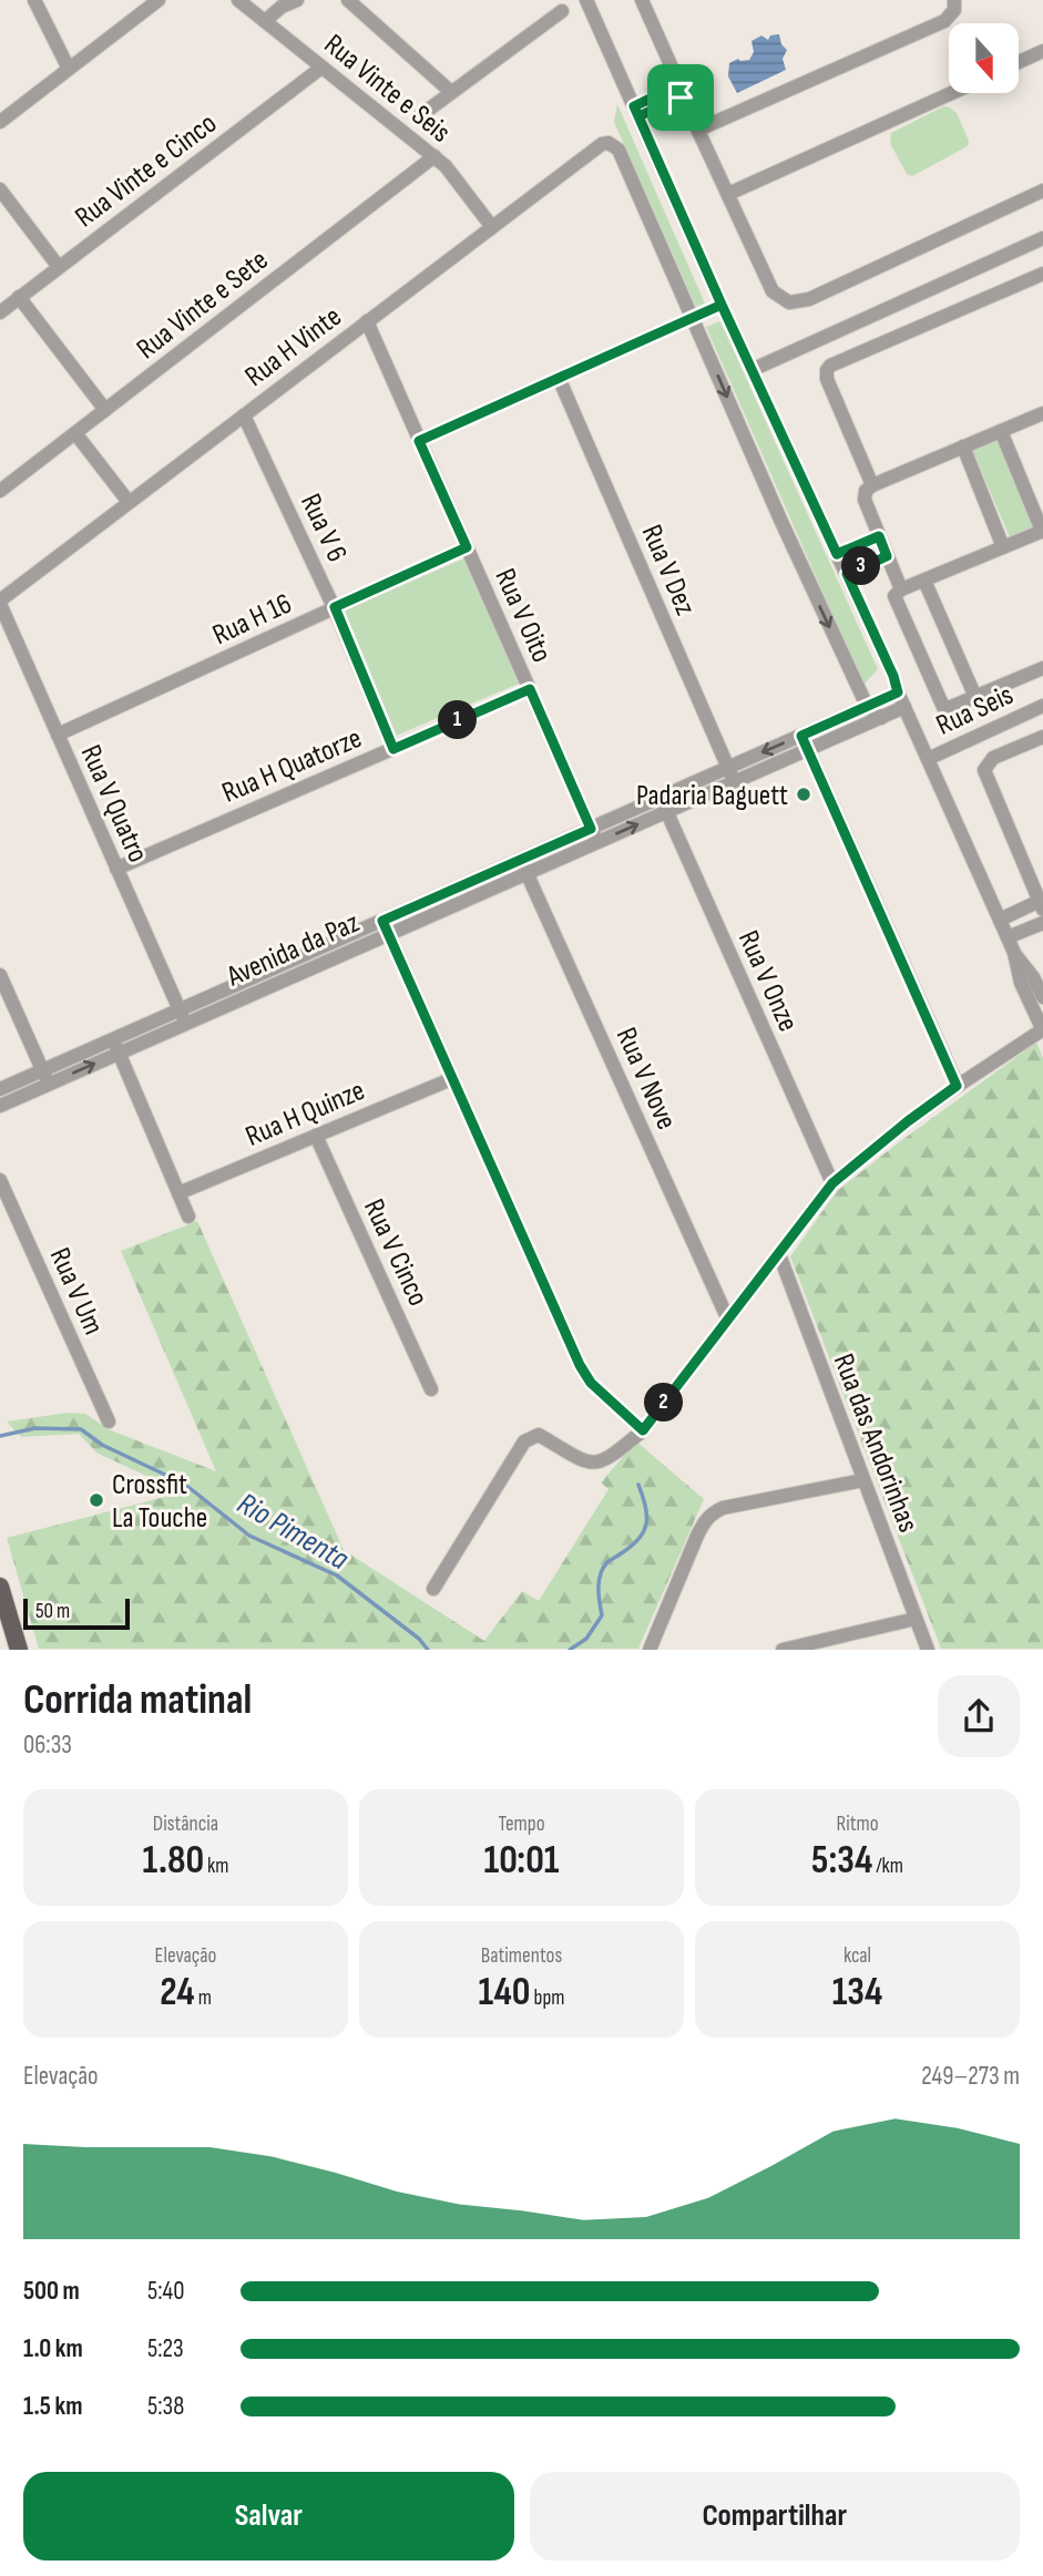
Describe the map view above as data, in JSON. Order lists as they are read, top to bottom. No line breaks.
{"streets":{"street":["Rua Vinte e Seis","Rua Vinte e Cinco","Rua Vinte e Sete","Rua H Vinte","Rua V 6","Rua V Dez","Rua V Oito","Rua H 16","Rua Seis","Rua H Quatorze","Rua V Quatro","Avenida da Paz","Rua V Onze","Rua V Nove","Rua H Quinze","Rua V Cinco","Rua V Um","Rua das Andorinhas"]},"crossings":[["Rua Vinte e Seis","Rua Vinte e Cinco"],["Rua Vinte e Seis","Rua Vinte e Sete"],["Rua Vinte e Seis","Rua H Vinte"],["Rua H Vinte","Rua V 6"],["Rua H Vinte","Rua V Oito"],["Rua H Vinte","Rua V Quatro"],["Rua V 6","Rua H 16"],["Rua V 6","Rua H Quatorze"],["Rua V Dez","Avenida da Paz"],["Rua V Oito","Rua H 16"],["Rua V Oito","Rua H Quatorze"],["Rua V Oito","Avenida da Paz"],["Rua H 16","Rua V Quatro"],["Rua H Quatorze","Rua V Quatro"],["Rua V Quatro","Avenida da Paz"],["Avenida da Paz","Rua V Onze"],["Avenida da Paz","Rua V Nove"],["Rua H Quinze","Rua V Cinco"]],"water":["Rio Pimenta"],"places":["Padaria Baguett","Crossfit La Touche"],"scale_bar":"50 m","north":"bottom","page":{"pins":["3","1","2"],"scale":"50 m","heading":["Corrida matinal","06:33"],"stats":[["Distância","1.80 km"],["Tempo","10:01"],["Ritmo","5:34 /km"],["Elevação","24 m"],["Batimentos","140 bpm"],["kcal","134"]],"chart":["Elevação","249–273 m"],"list":[{"name":"500 m","note":"5:40"},{"name":"1.0 km","note":"5:23"},{"name":"1.5 km","note":"5:38"}],"buttons":["Salvar","Compartilhar"]}}
